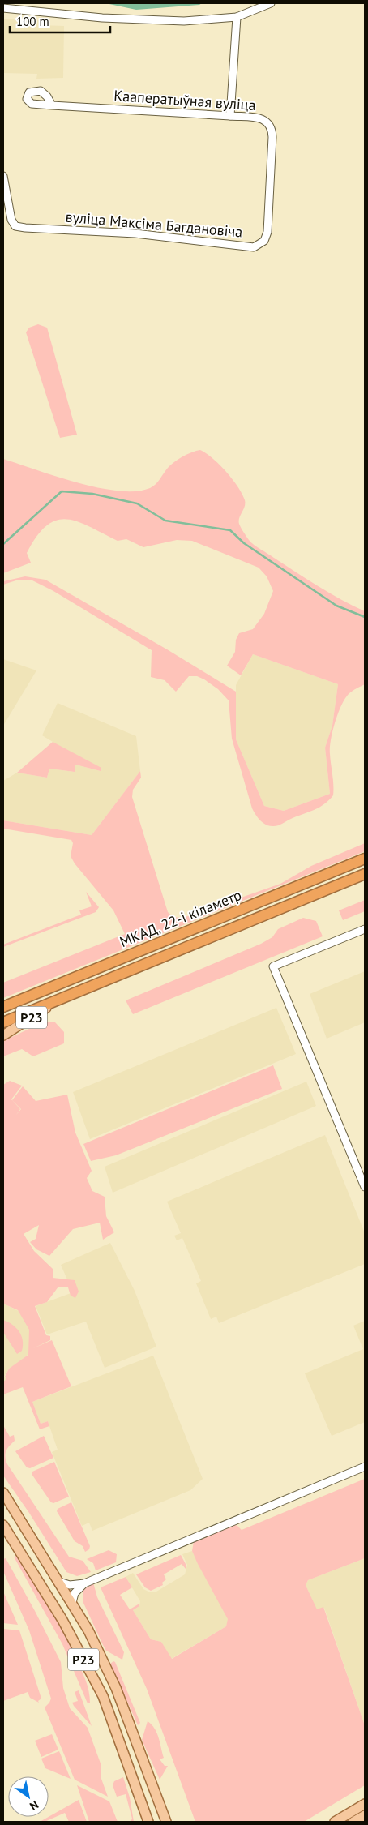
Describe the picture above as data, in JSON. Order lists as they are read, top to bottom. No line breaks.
{"streets":{"highway":["МКАД, 22-і кіламетр","Р23"],"street":["Кааператыўная вуліца","вуліца Максіма Багдановіча"]},"crossings":[["Кааператыўная вуліца","вуліца Максіма Багдановіча"],["МКАД, 22-і кіламетр","Р23"]],"scale_bar":"100 m","north":"bottom right"}
